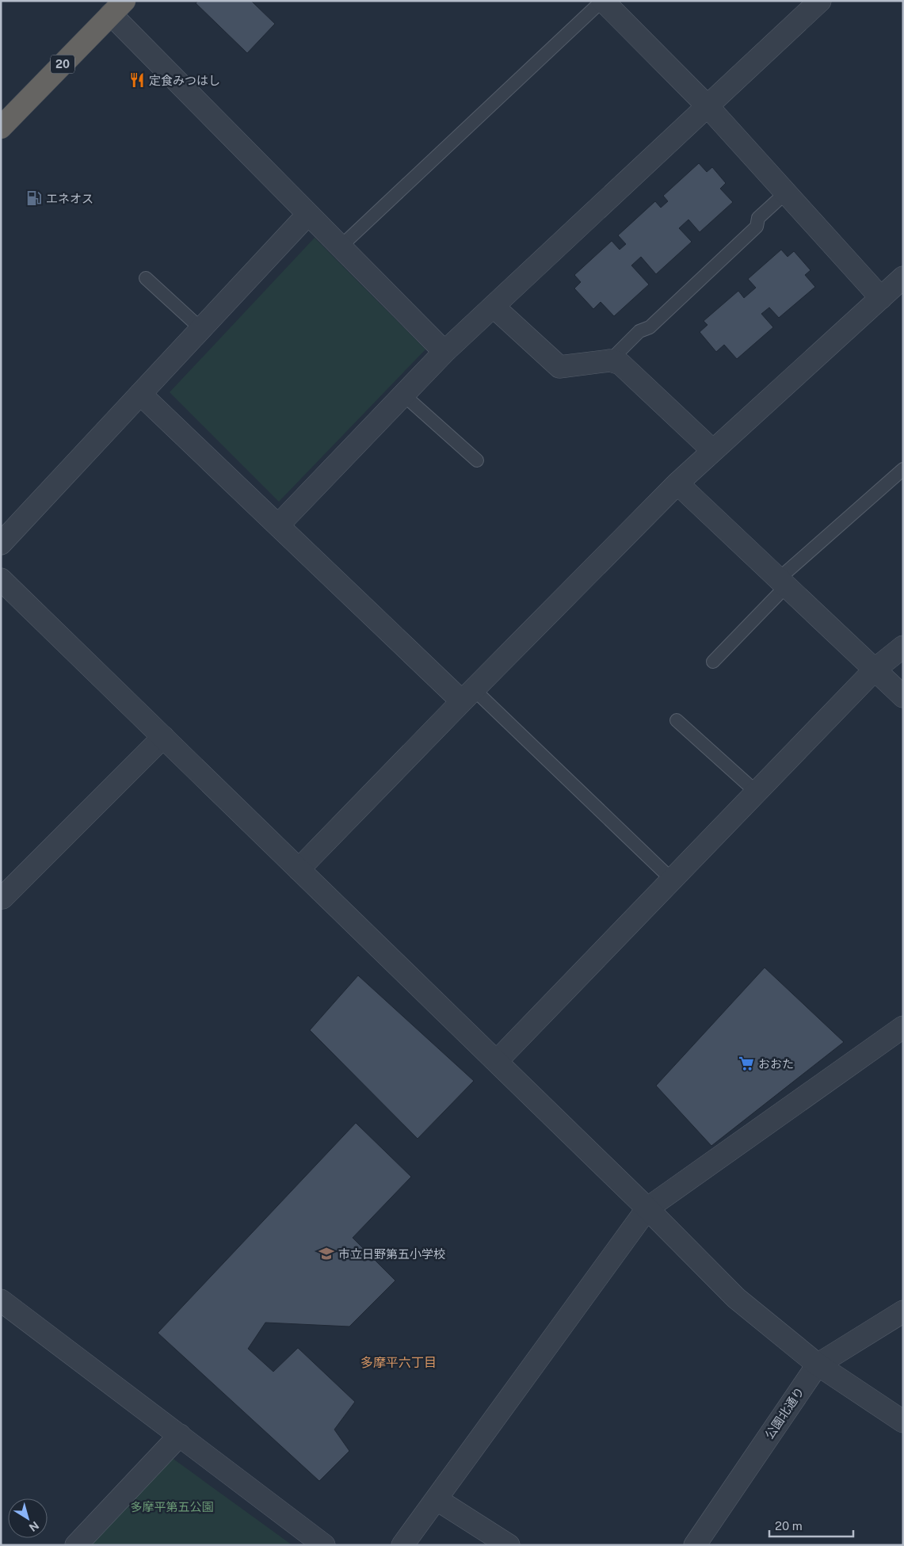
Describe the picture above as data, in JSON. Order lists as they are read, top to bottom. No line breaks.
{"streets":{"highway":["20"],"street":["公園北通り"]},"districts":["多摩平六丁目"],"parks":["多摩平第五公園"],"places":{"restaurant":["定食みつはし"],"fuel station":["エネオス"],"supermarket":["おおた"],"school or university":["市立日野第五小学校"]},"scale_bar":"20 m","north":"bottom right"}
